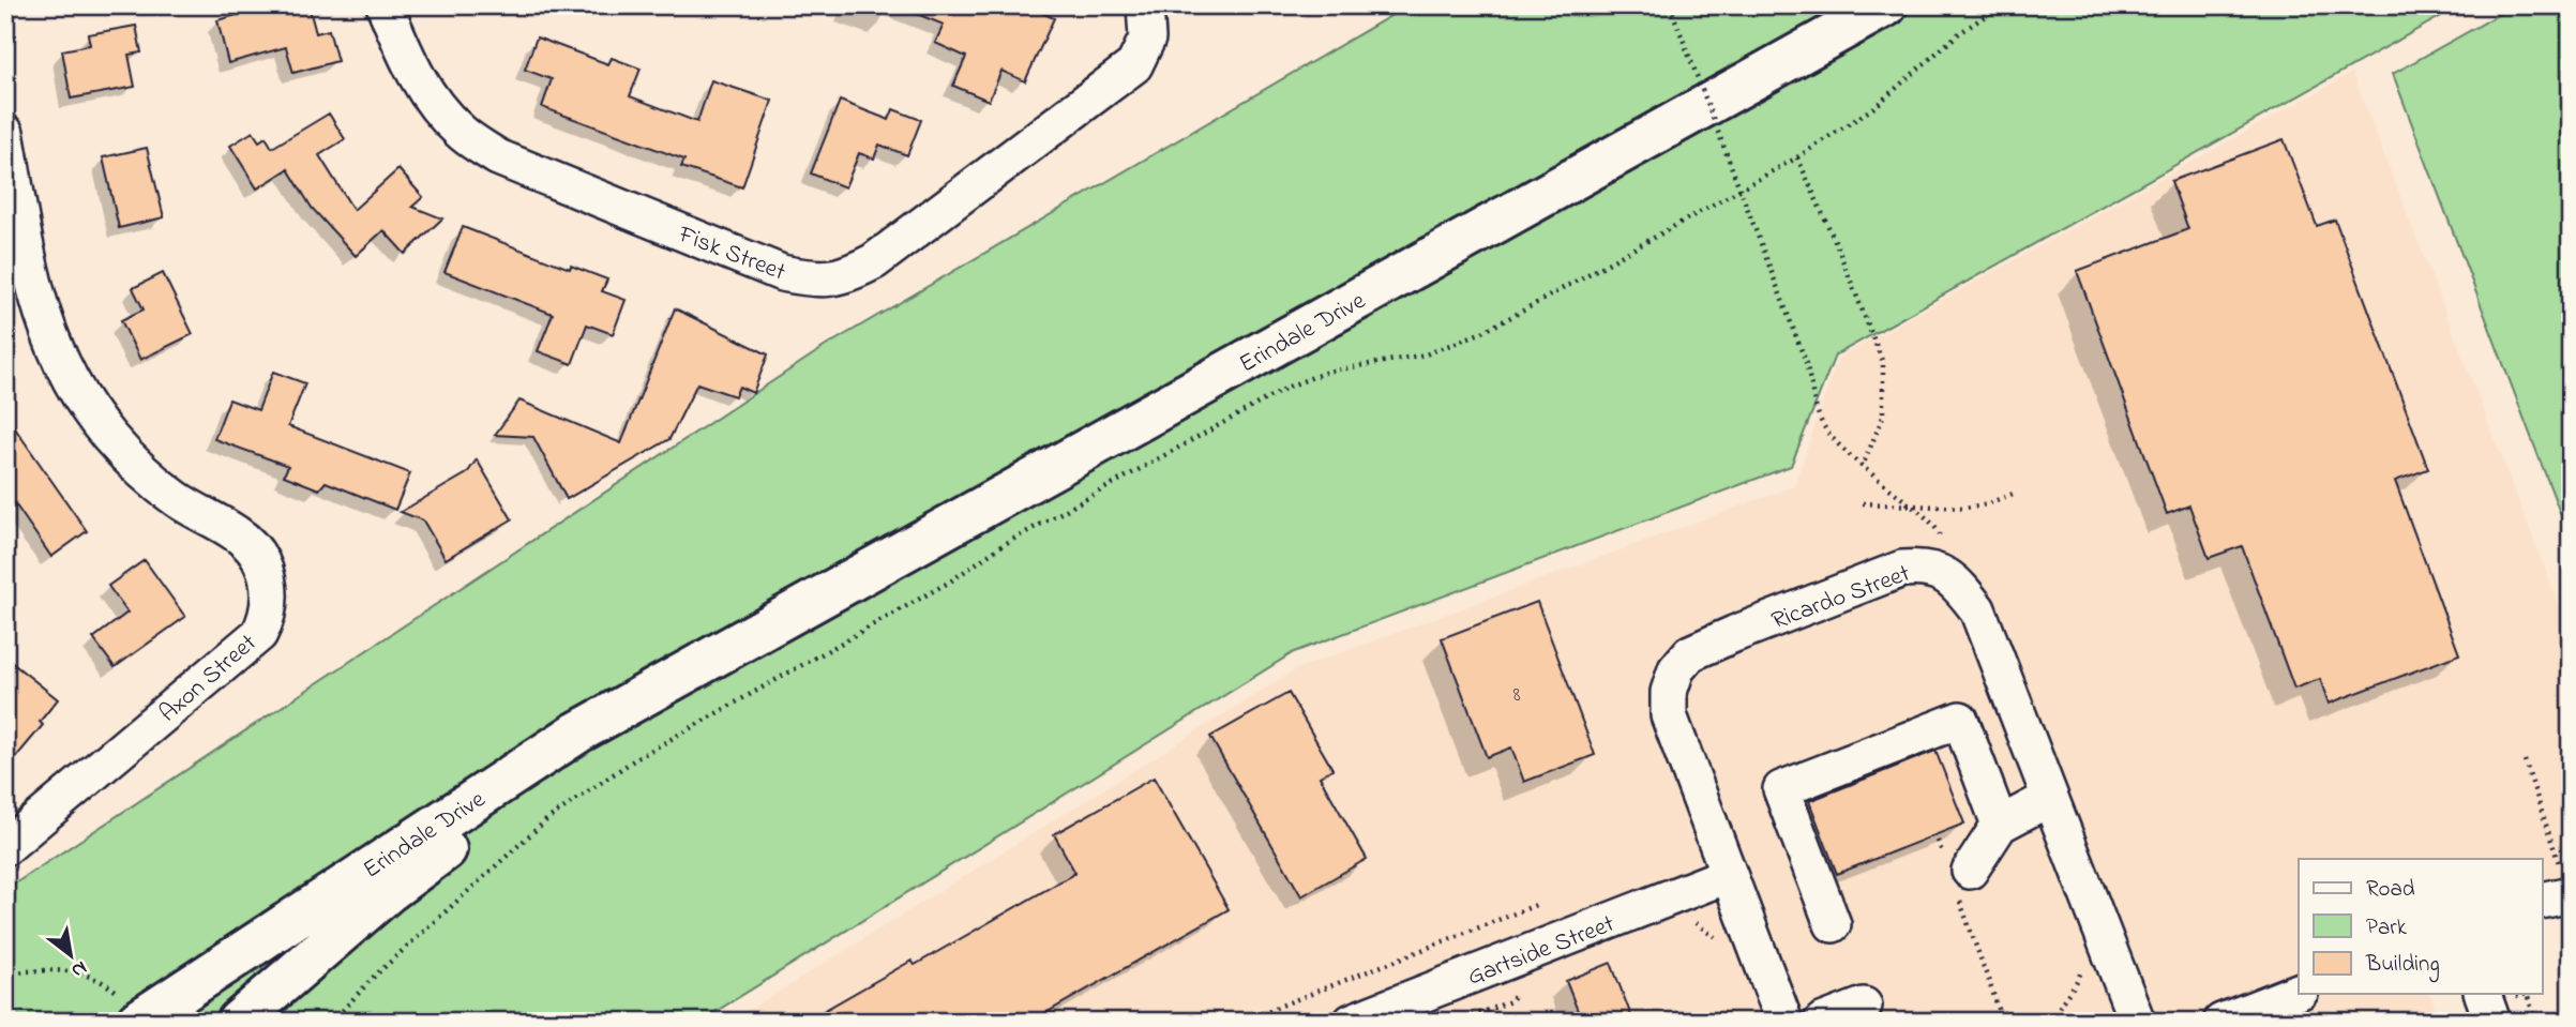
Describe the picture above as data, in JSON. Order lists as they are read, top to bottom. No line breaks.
{"streets":{"main road":["Erindale Drive"],"street":["Fisk Street","Ricardo Street","Axon Street","Gartside Street"]},"crossings":[["Ricardo Street","Gartside Street"]],"house_numbers":["8"],"legend":["Road","Park","Building"],"north":"bottom right"}
